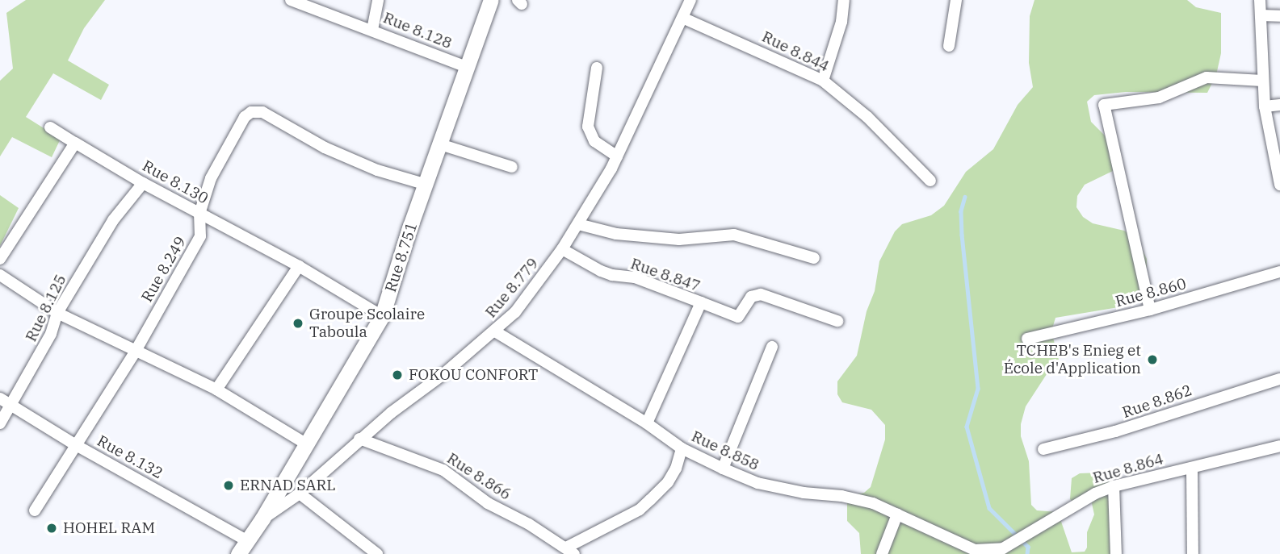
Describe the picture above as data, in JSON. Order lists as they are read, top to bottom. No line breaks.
{"streets":{"main road":["Rue 8.751"],"street":["Rue 8.128","Rue 8.844","Rue 8.130","Rue 8.249","Rue 8.847","Rue 8.779","Rue 8.860","Rue 8.125","Rue 8.862","Rue 8.858","Rue 8.132","Rue 8.864","Rue 8.866"]},"crossings":[["Rue 8.128","Rue 8.751"],["Rue 8.844","Rue 8.779"],["Rue 8.130","Rue 8.751"],["Rue 8.130","Rue 8.249"],["Rue 8.130","Rue 8.125"],["Rue 8.751","Rue 8.249"],["Rue 8.751","Rue 8.779"],["Rue 8.751","Rue 8.132"],["Rue 8.249","Rue 8.132"],["Rue 8.847","Rue 8.779"],["Rue 8.847","Rue 8.858"],["Rue 8.779","Rue 8.858"],["Rue 8.779","Rue 8.866"],["Rue 8.125","Rue 8.132"],["Rue 8.858","Rue 8.864"]],"places":["Groupe Scolaire Taboula","TCHEB's Enieg et École d'Application","FOKOU CONFORT","ERNAD SARL","HOHEL RAM"]}
